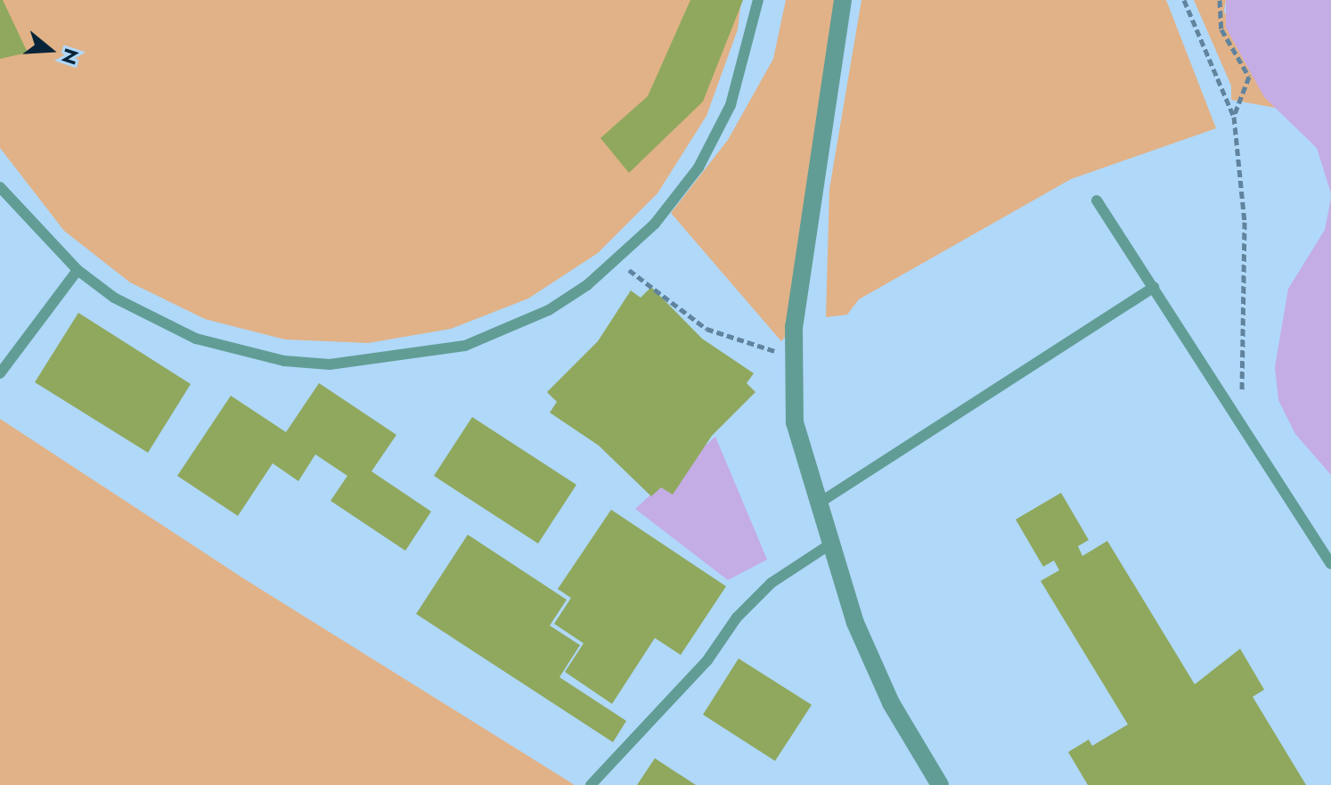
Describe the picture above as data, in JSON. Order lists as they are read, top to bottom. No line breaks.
{"north":"right"}
